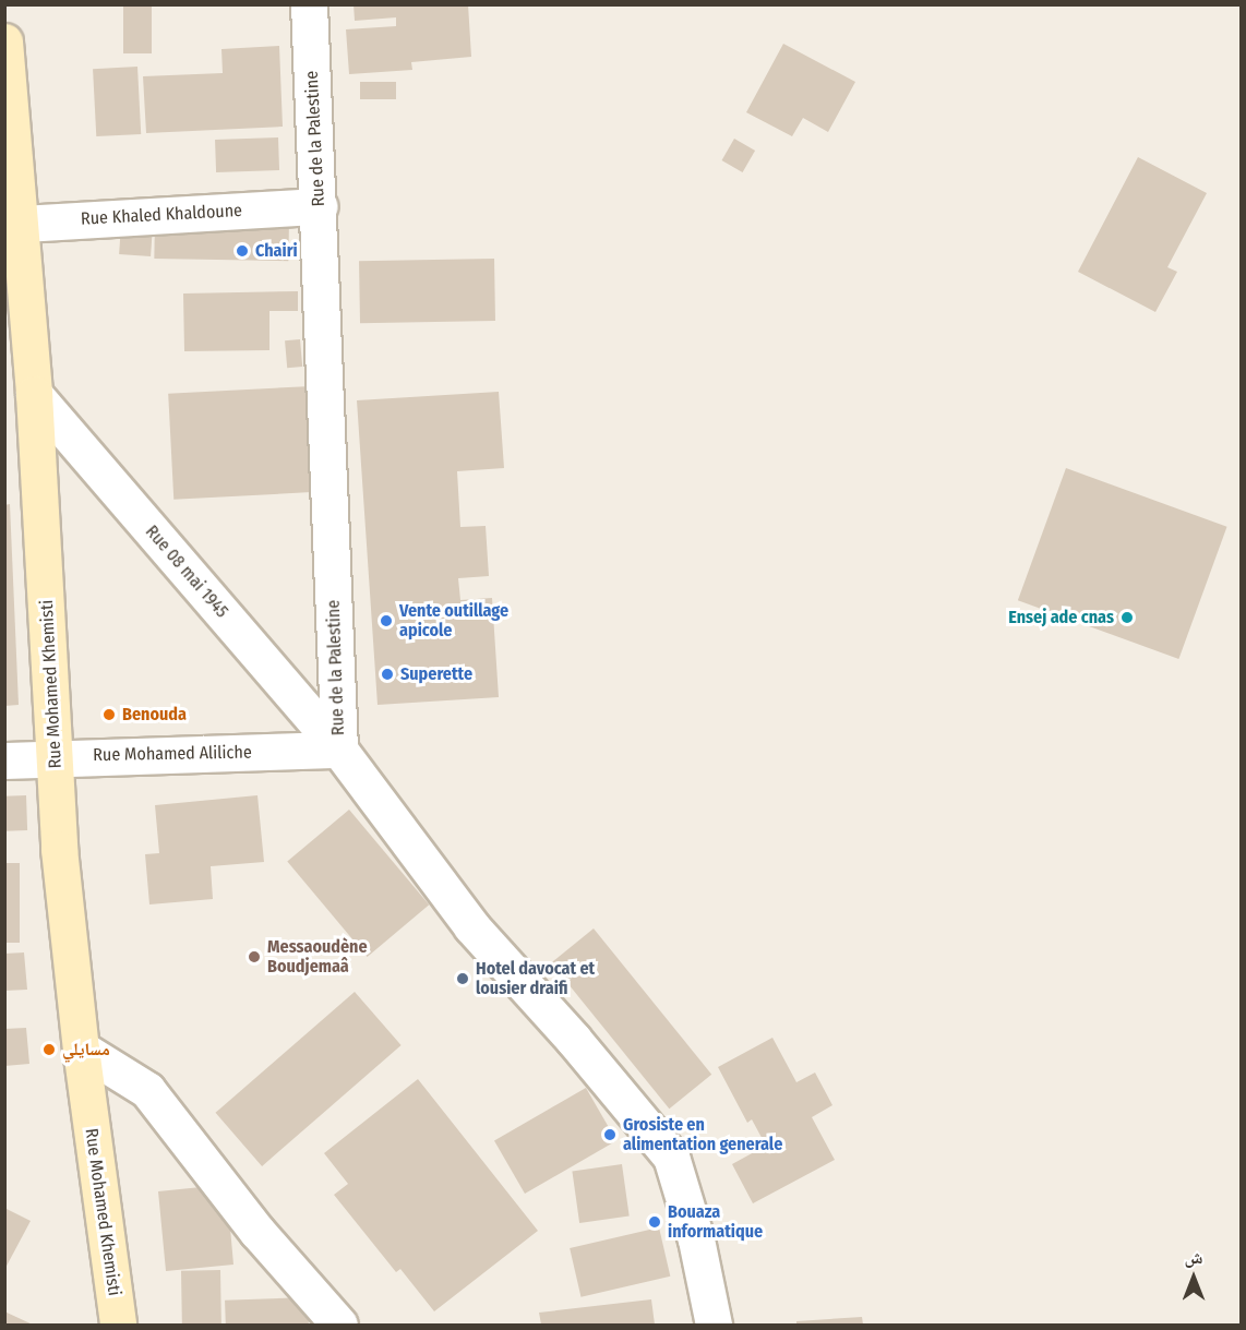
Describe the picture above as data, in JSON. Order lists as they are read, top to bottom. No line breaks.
{"streets":{"main road":["Rue Mohamed Khemisti"],"street":["Rue de la Palestine","Rue Khaled Khaldoune","Rue 08 mai 1945","Rue Mohamed Aliliche"]},"crossings":[["Rue de la Palestine","Rue Khaled Khaldoune"],["Rue de la Palestine","Rue 08 mai 1945"],["Rue de la Palestine","Rue Mohamed Aliliche"],["Rue Khaled Khaldoune","Rue Mohamed Khemisti"],["Rue 08 mai 1945","Rue Mohamed Khemisti"],["Rue 08 mai 1945","Rue Mohamed Aliliche"],["Rue Mohamed Khemisti","Rue Mohamed Aliliche"]],"places":["Chairi","Ensej ade cnas","Vente outillage apicole","Superette","Benouda","Messaoudène Boudjemaâ","Hotel davocat et lousier draifi","مسايلي","Grosiste en alimentation generale","Bouaza informatique"],"north":"top"}
